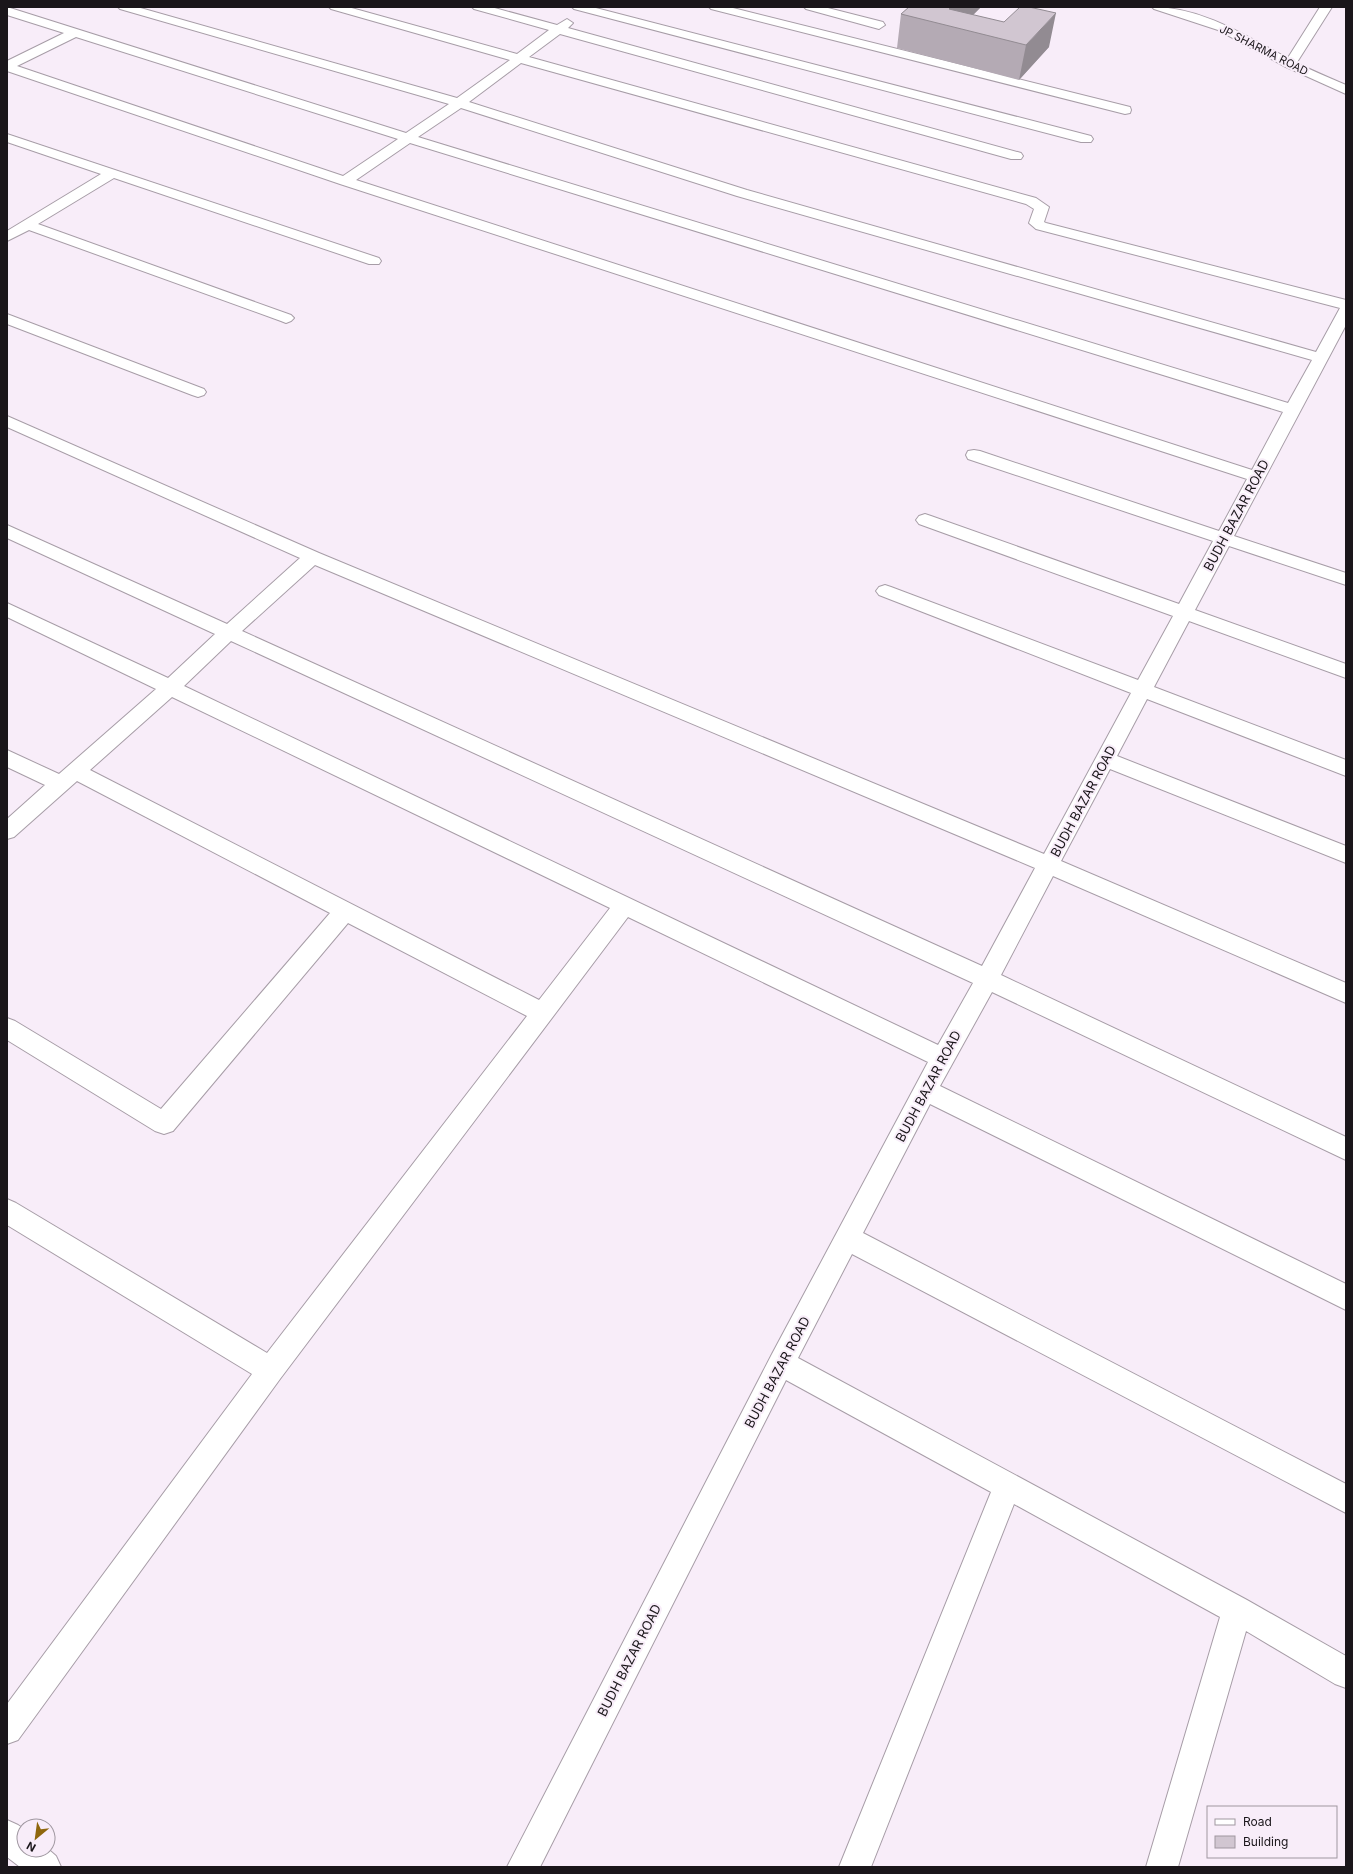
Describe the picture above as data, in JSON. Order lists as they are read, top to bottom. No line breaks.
{"streets":{"street":["JP SHARMA ROAD","BUDH BAZAR ROAD"]},"legend":["Road","Building"],"north":"bottom left"}
